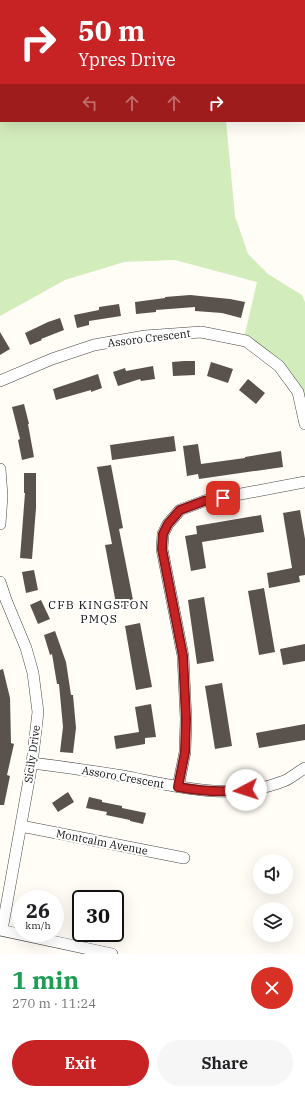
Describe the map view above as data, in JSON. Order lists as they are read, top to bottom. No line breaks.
{"streets":{"street":["Assoro Crescent","Sicily Drive","Montcalm Avenue"]},"crossings":[["Assoro Crescent","Sicily Drive"],["Sicily Drive","Montcalm Avenue"]],"districts":["CFB KINGSTON PMQS"],"page":{"turn":["50 m","Ypres Drive"],"speed":"26 km/h","limit":"30","heading":["1 min","270 m · 11:24"],"buttons":["Exit","Share"]}}
